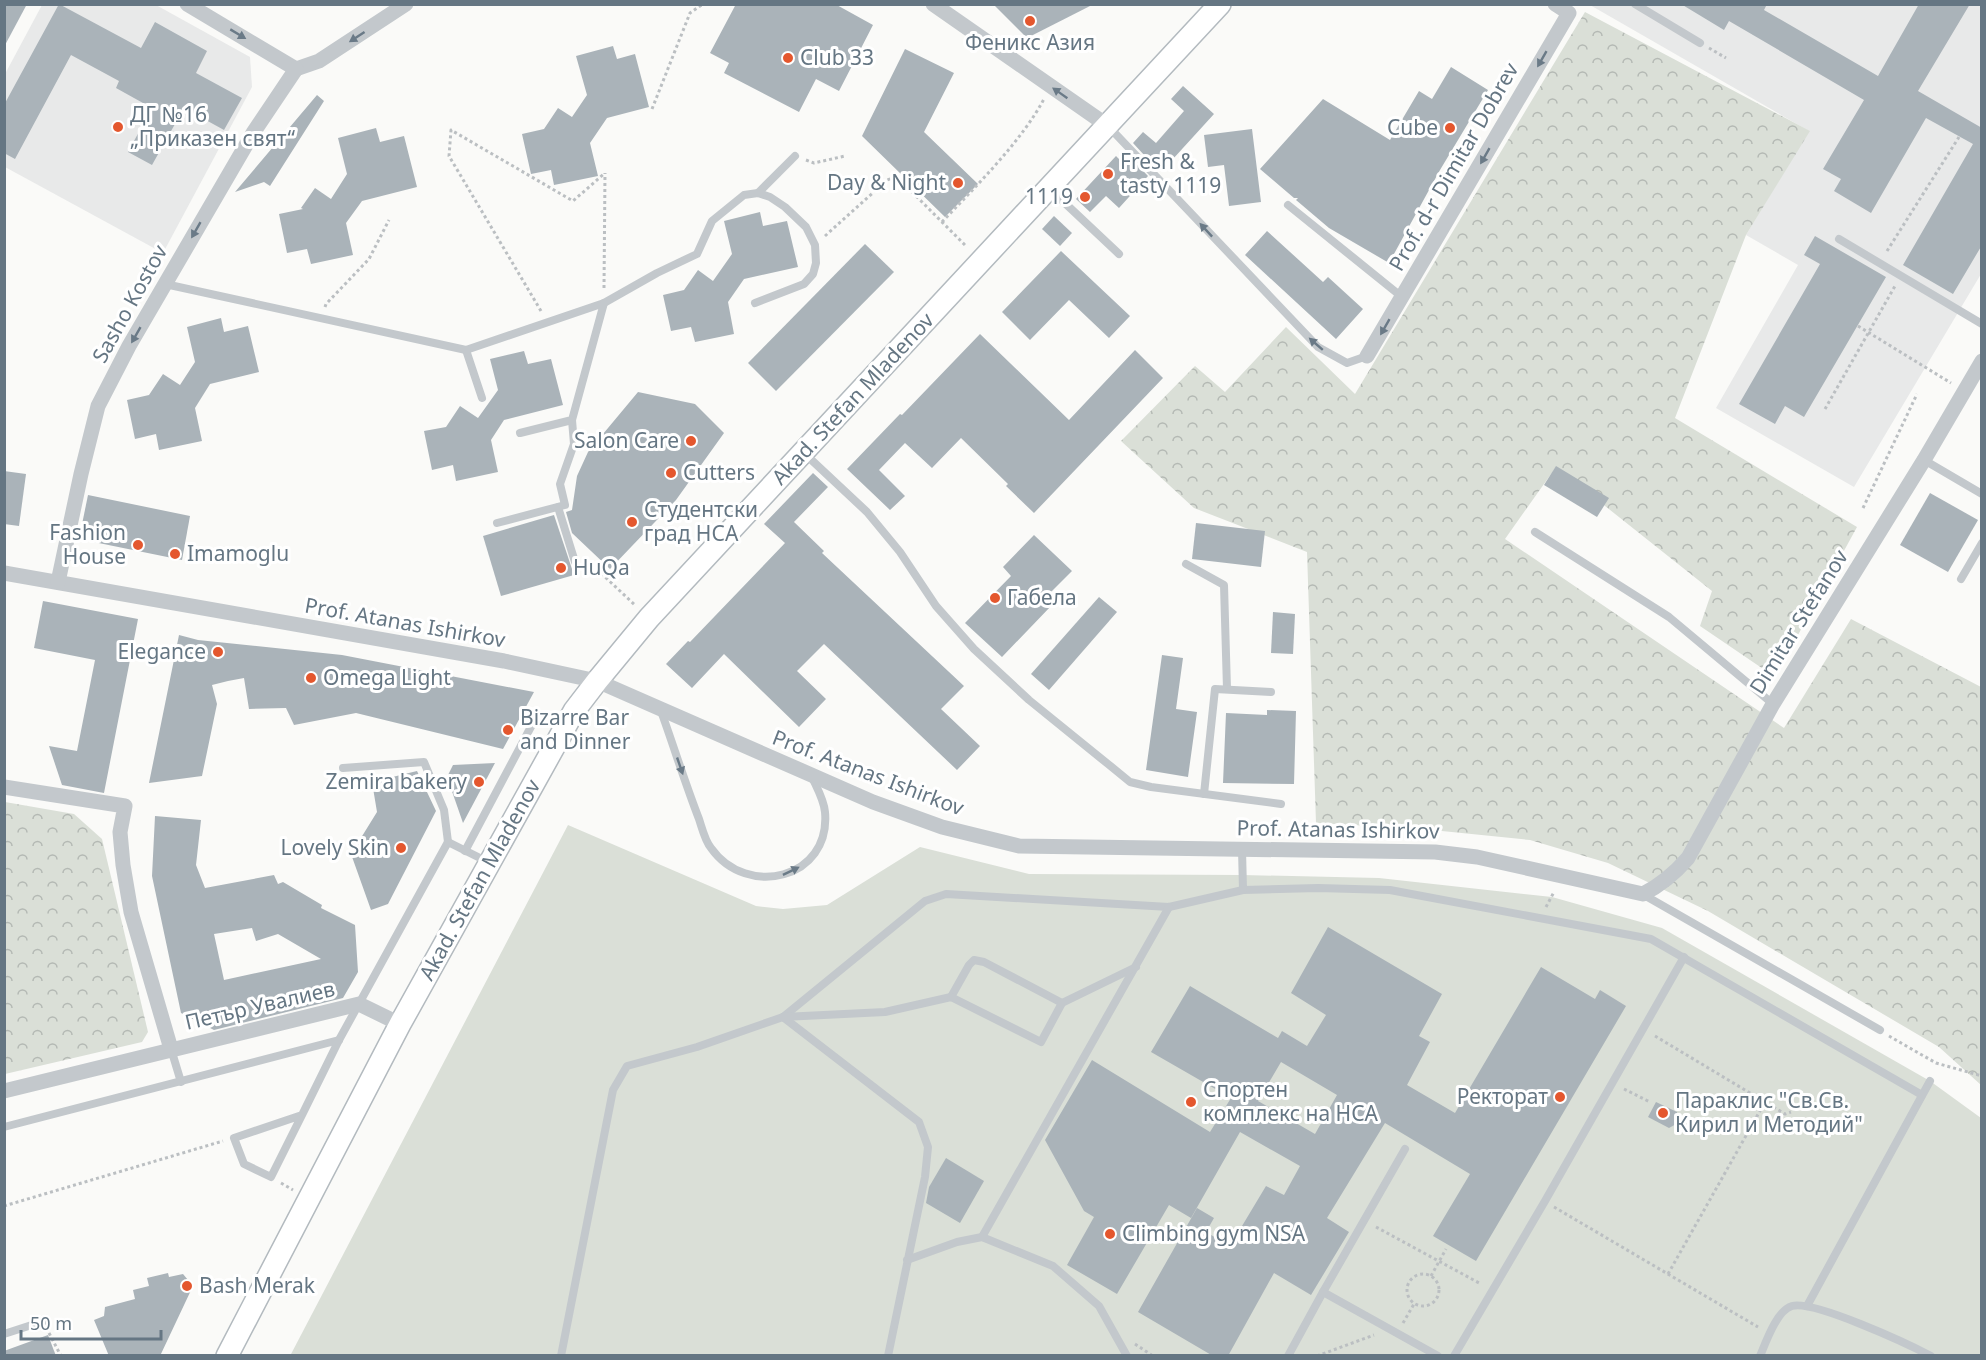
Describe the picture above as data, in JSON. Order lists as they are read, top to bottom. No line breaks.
{"streets":{"street":["Prof. d-r Dimitar Dobrev","Sasho Kostov","Akad. Stefan Mladenov","Dimitar Stefanov","Prof. Atanas Ishirkov","Петър Увалиев"]},"crossings":[["Sasho Kostov","Prof. Atanas Ishirkov"],["Akad. Stefan Mladenov","Prof. Atanas Ishirkov"],["Dimitar Stefanov","Prof. Atanas Ishirkov"]],"one_way":["Prof. d-r Dimitar Dobrev","Sasho Kostov"],"places":["Феникс Азия","Club 33","ДГ №16 „Приказен свят“","Cube","Fresh & tasty 1119","Day & Night","1119","Salon Care","Cutters","Студентски град НСА","Fashion House","Imamoglu","HuQa","Габела","Elegance","Omega Light","Bizarre Bar and Dinner","Zemira bakery","Lovely Skin","Ректорат","Спортен комплекс на НСА","Параклис \"Св.Св. Кирил и Методий\"","Climbing gym NSA","Bash Merak"],"scale_bar":"50 m"}
